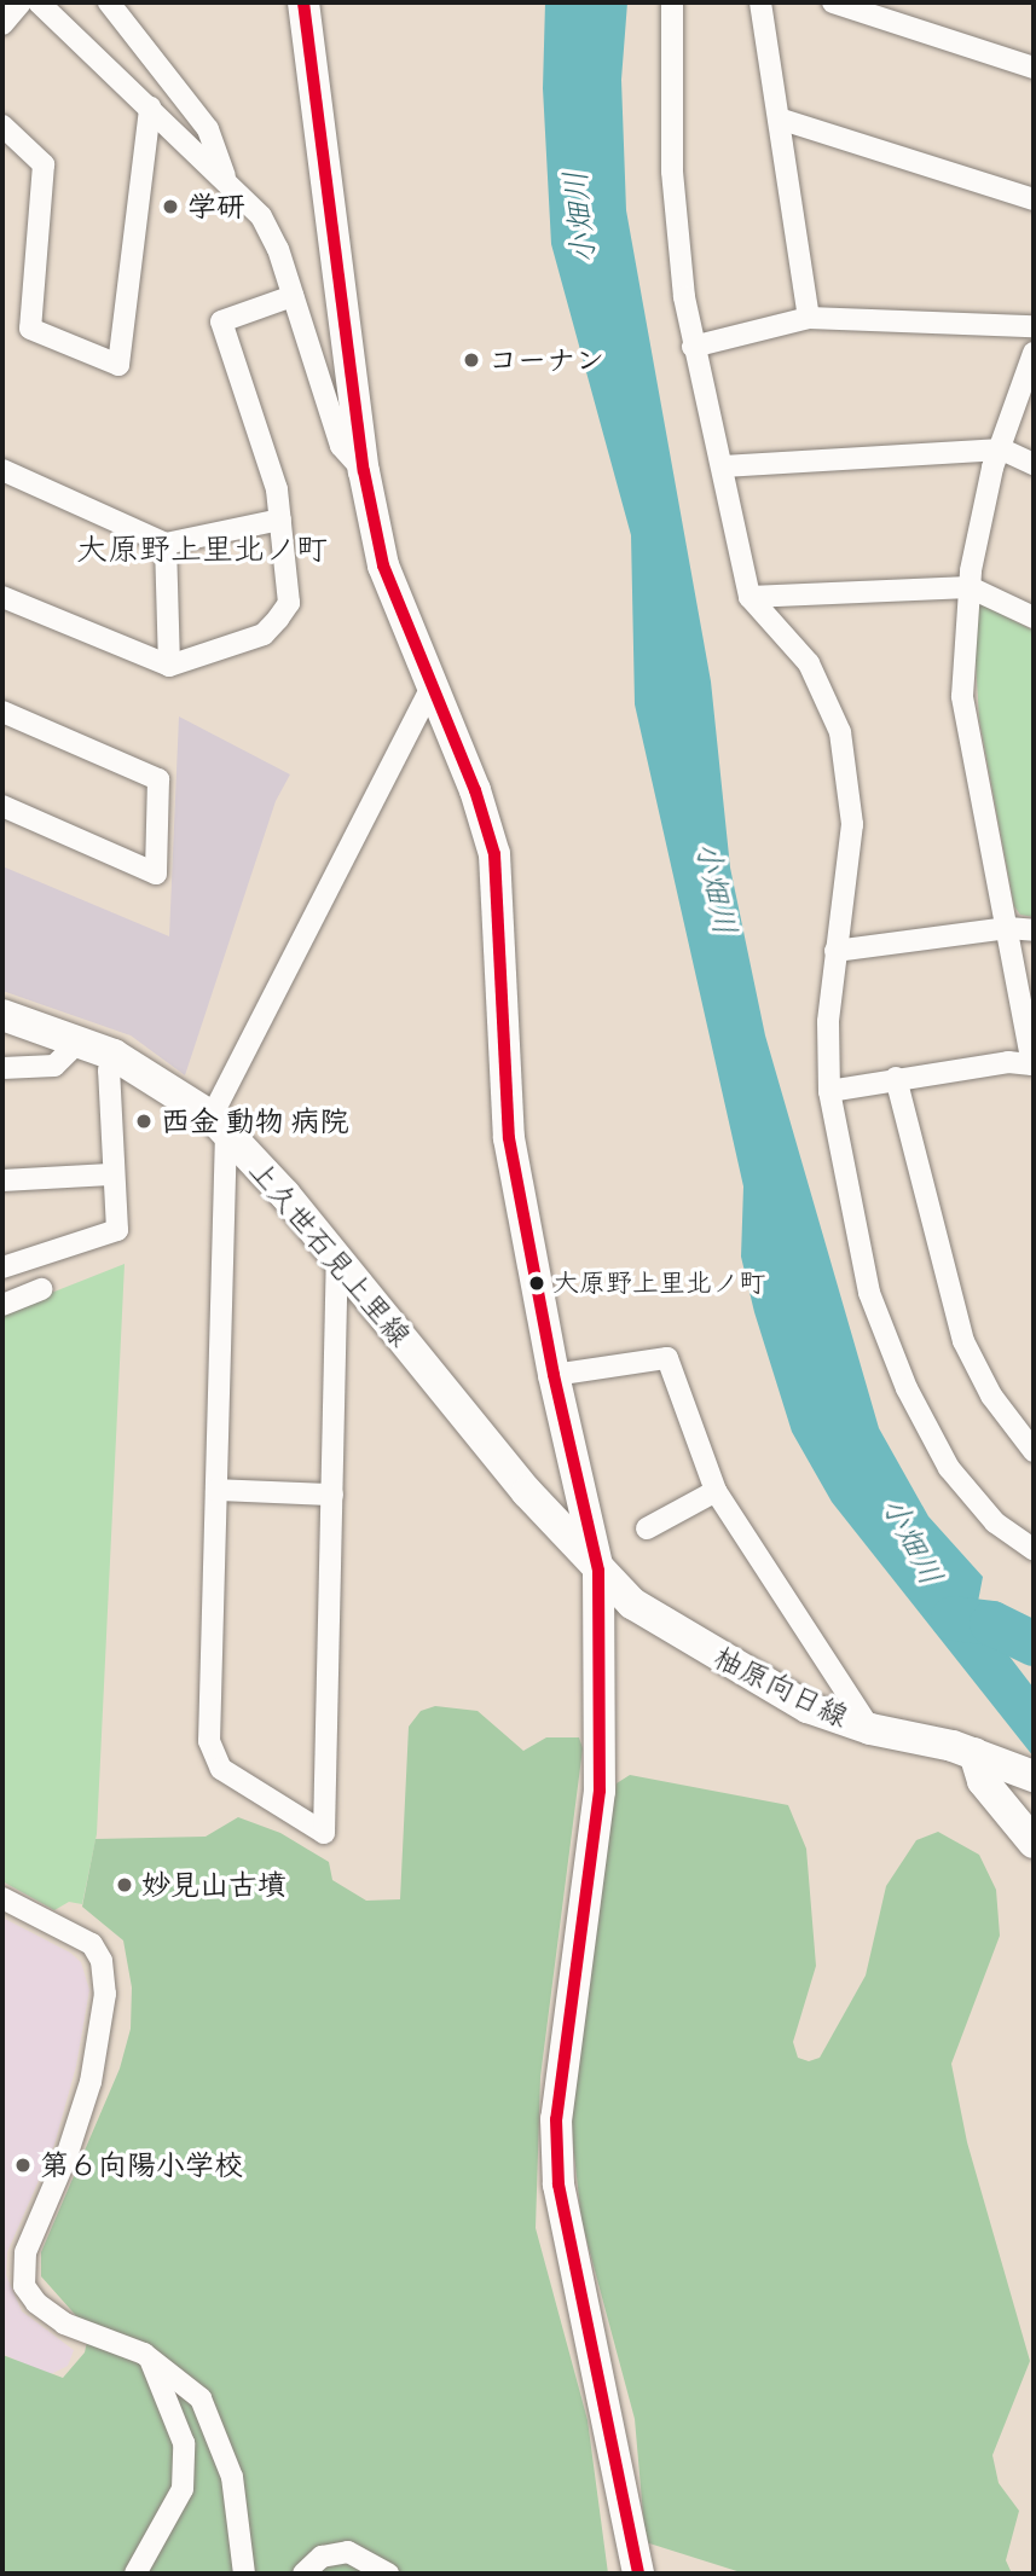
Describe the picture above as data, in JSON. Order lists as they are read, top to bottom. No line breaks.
{"streets":{"main road":["上久世石見上里線","柚原向日線"]},"crossings":[["上久世石見上里線","柚原向日線"]],"districts":["大原野上里北ノ町"],"water":["小畑川"],"places":["学研","コーナン","西金 動物 病院","大原野上里北ノ町","妙見山古墳","第６向陽小学校"]}
